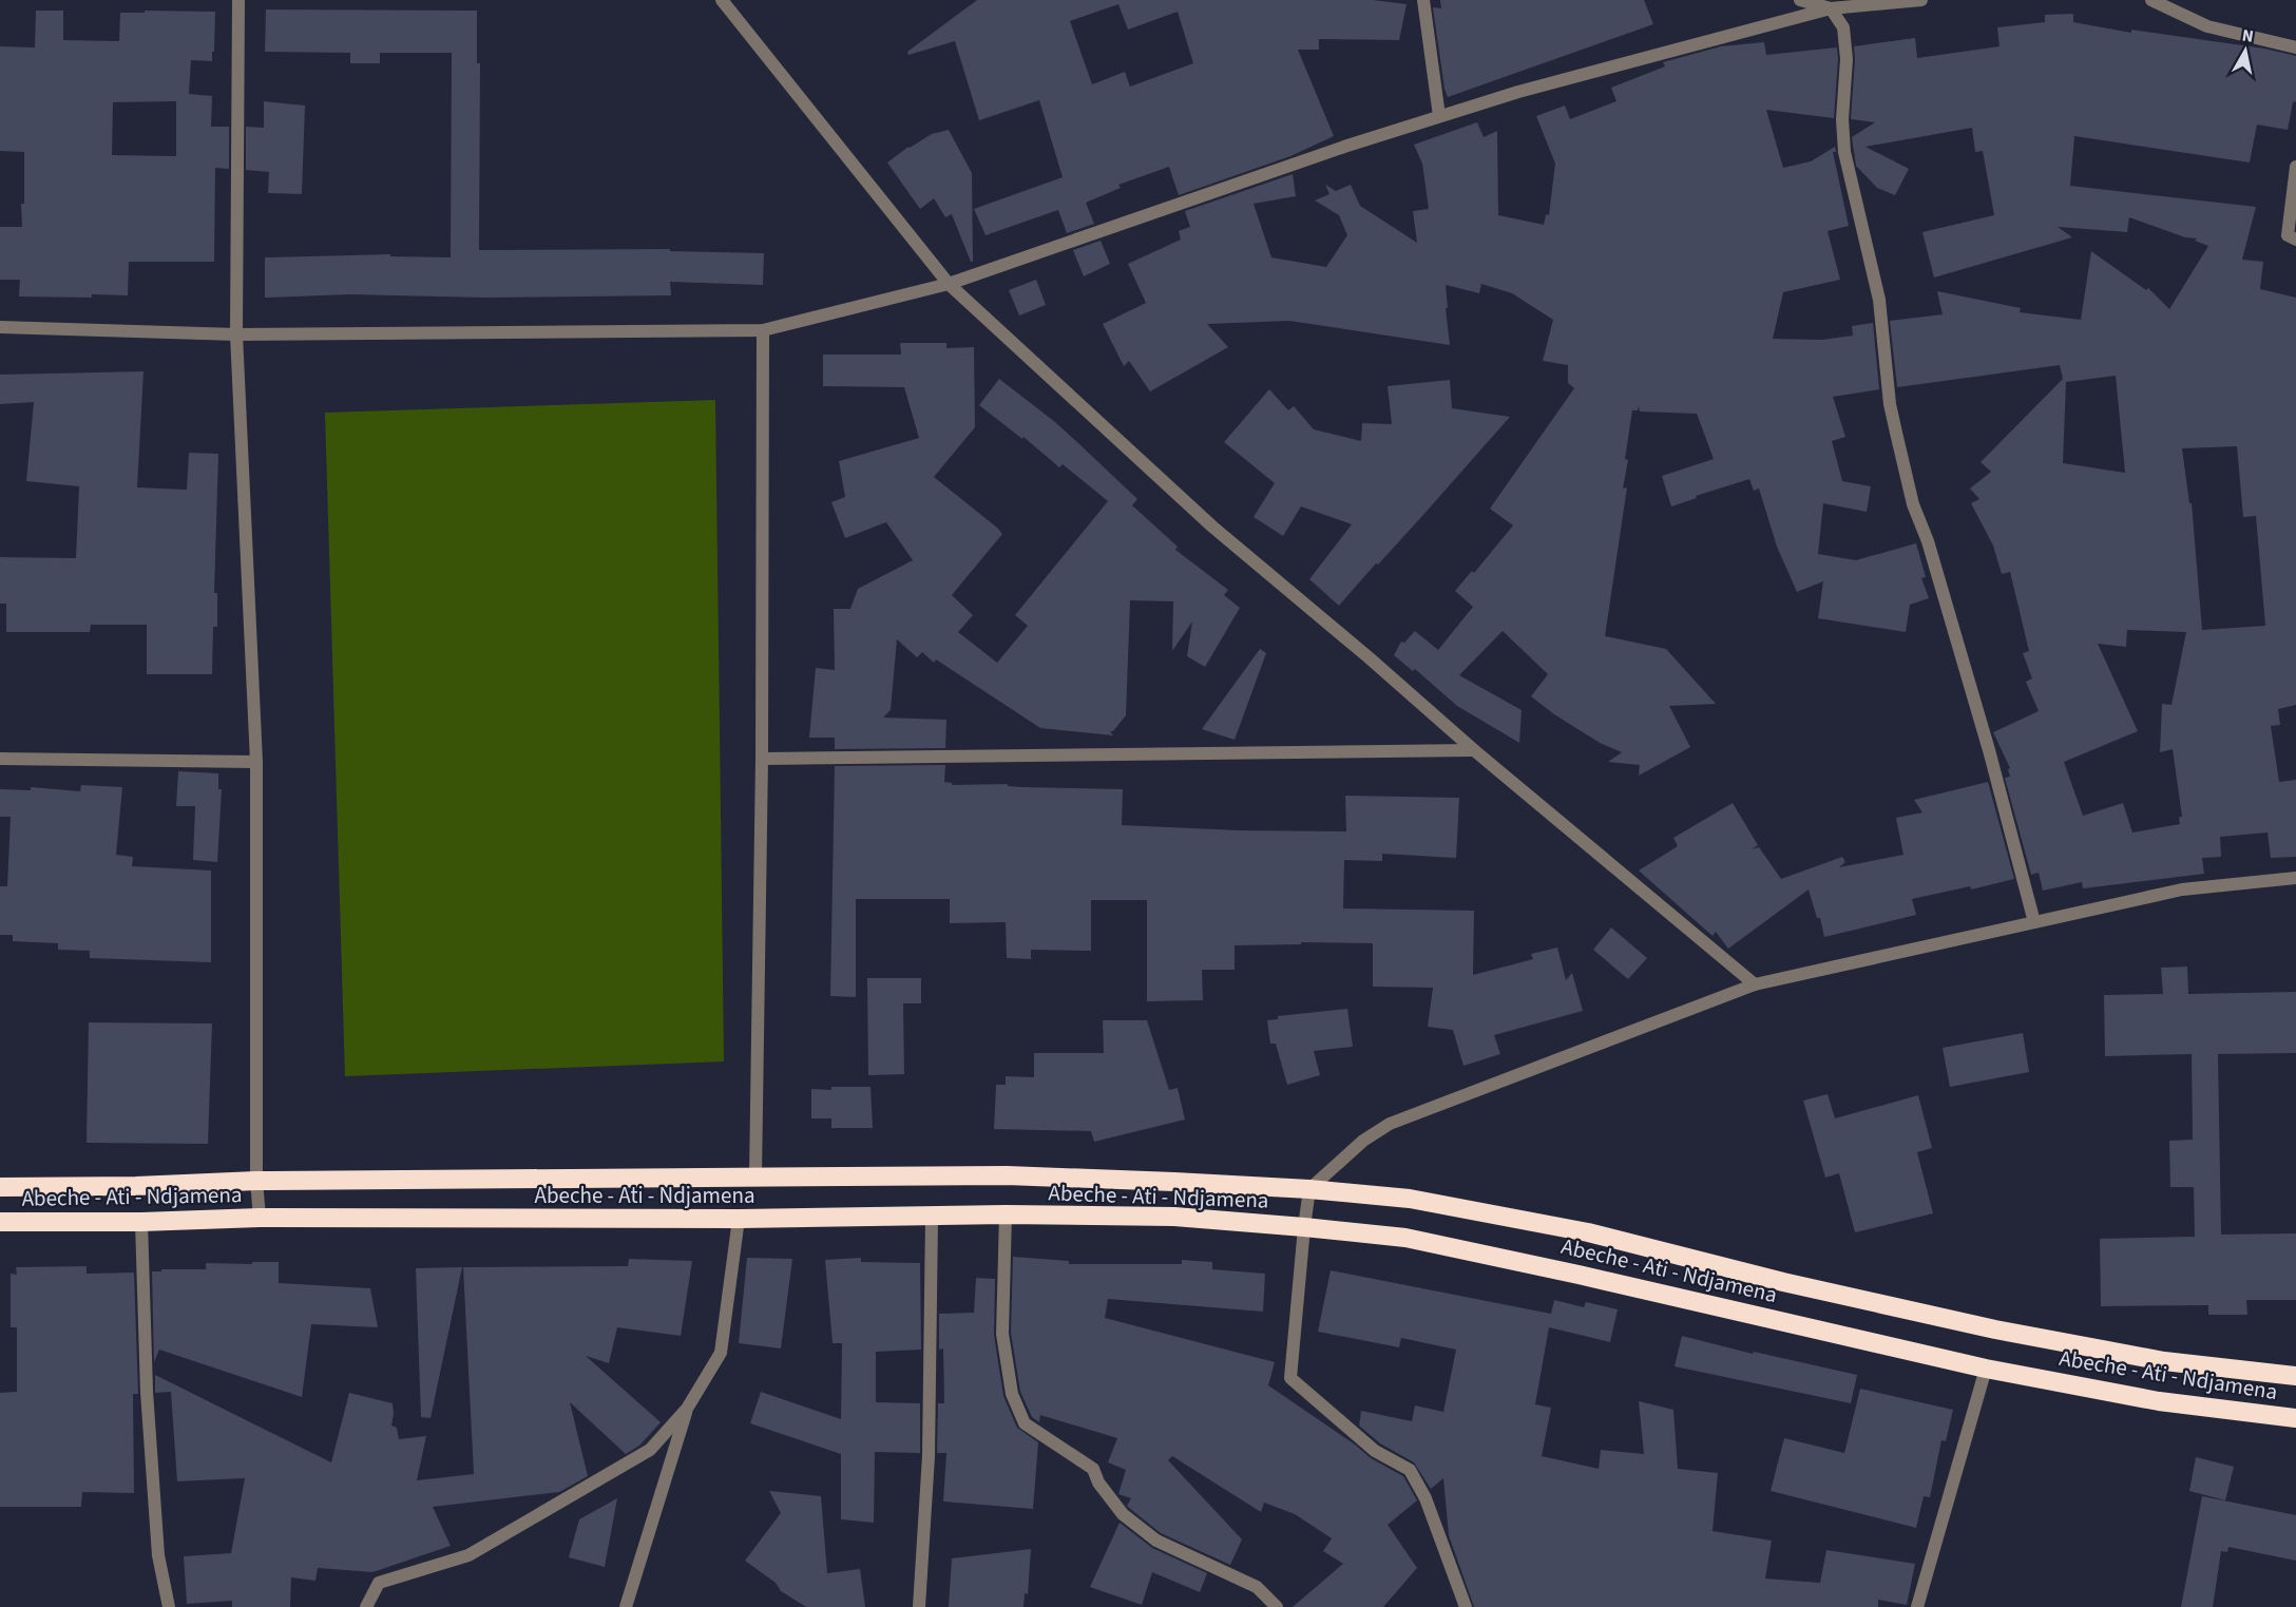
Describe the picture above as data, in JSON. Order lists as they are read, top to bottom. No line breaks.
{"streets":{"highway":["Abeche - Ati - Ndjamena"]},"north":"top"}
